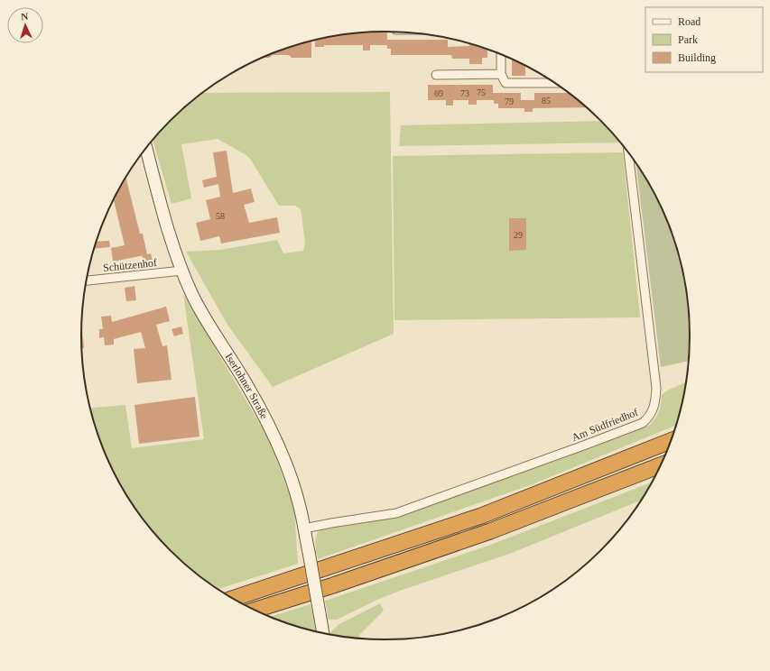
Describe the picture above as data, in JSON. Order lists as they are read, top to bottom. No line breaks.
{"streets":{"main road":["Iserlohner Straße"],"street":["Schützenhof","Am Südfriedhof"]},"crossings":[["Schützenhof","Iserlohner Straße"],["Iserlohner Straße","Am Südfriedhof"]],"house_numbers":["75","69","73","85","79","58","29"],"legend":["Road","Park","Building"],"north":"top"}
